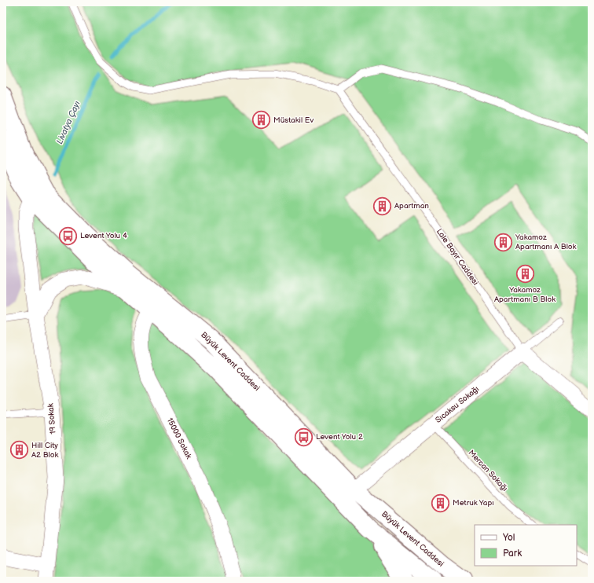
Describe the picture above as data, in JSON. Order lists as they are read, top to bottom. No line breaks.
{"streets":{"street":["Lale Bayır Caddesi","Büyük Levent Caddesi","Sıcaksu Sokağı","19 Sokak","15000 Sokak"],"lane":["Mercan Sokağı"]},"crossings":[["Lale Bayır Caddesi","Sıcaksu Sokağı"],["Büyük Levent Caddesi","Sıcaksu Sokağı"],["Büyük Levent Caddesi","19 Sokak"],["Büyük Levent Caddesi","15000 Sokak"],["Sıcaksu Sokağı","Mercan Sokağı"]],"water":["Livatya Çayı"],"places":{"building":["Müstakil Ev","Apartman","Yakamoz Apartmanı A Blok","Yakamoz Apartmanı B Blok","Hill City A2 Blok","Metruk Yapı"],"bus stop":["Levent Yolu 4","Levent Yolu 2"]},"legend":["Yol","Park"]}
